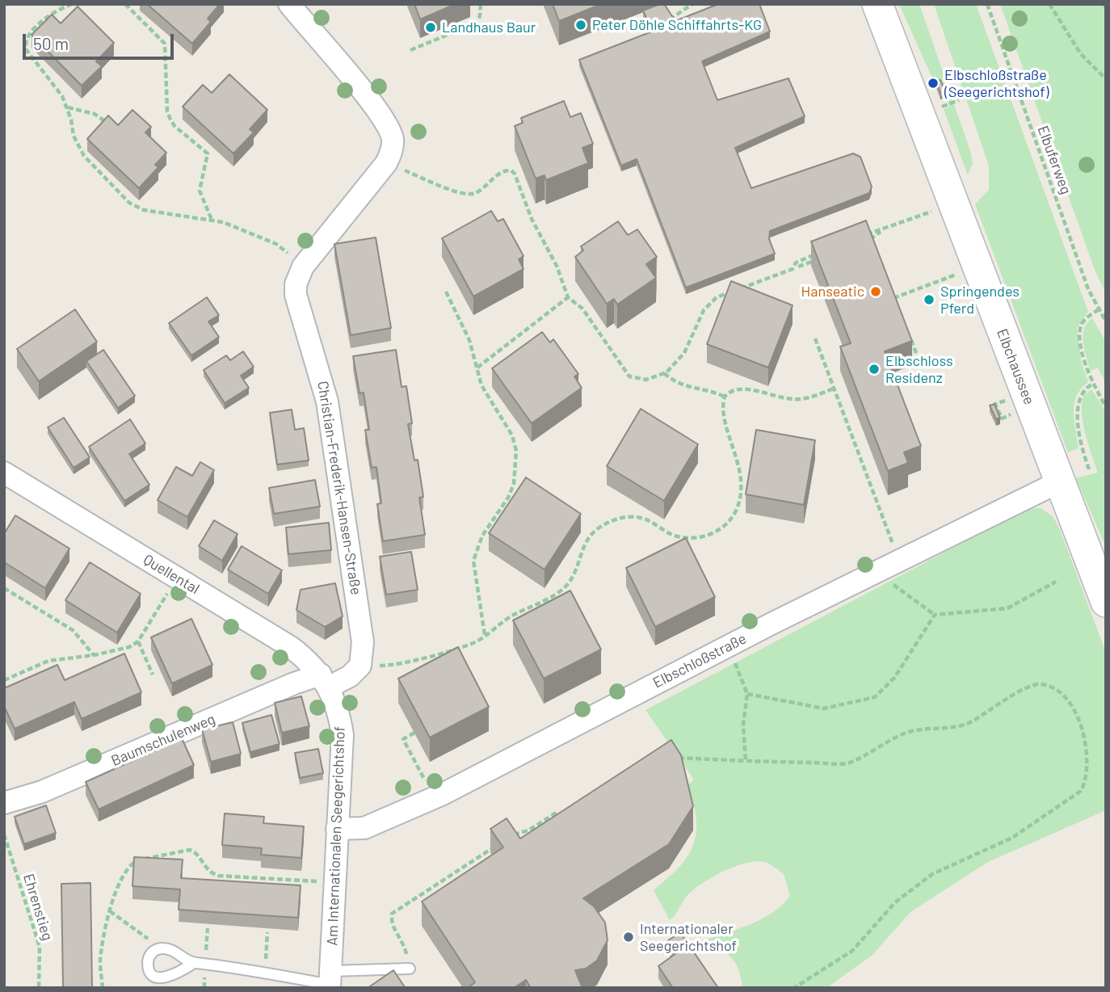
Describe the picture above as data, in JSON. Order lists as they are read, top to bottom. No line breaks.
{"streets":{"main road":["Elbchaussee"],"street":["Christian-Frederik-Hansen-Straße","Quellental","Elbschloßstraße","Baumschulenweg","Am Internationalen Seegerichtshof"],"path":["Elbuferweg","Ehrenstieg"]},"crossings":[["Elbchaussee","Elbschloßstraße"],["Christian-Frederik-Hansen-Straße","Quellental"],["Christian-Frederik-Hansen-Straße","Baumschulenweg"],["Christian-Frederik-Hansen-Straße","Am Internationalen Seegerichtshof"],["Quellental","Baumschulenweg"],["Quellental","Am Internationalen Seegerichtshof"],["Elbschloßstraße","Am Internationalen Seegerichtshof"],["Baumschulenweg","Am Internationalen Seegerichtshof"]],"places":["Peter Döhle Schiffahrts-KG","Landhaus Baur","Elbschloßstraße (Seegerichtshof)","Hanseatic","Springendes Pferd","Elbschloss Residenz","Internationaler Seegerichtshof"],"scale_bar":"50 m"}
